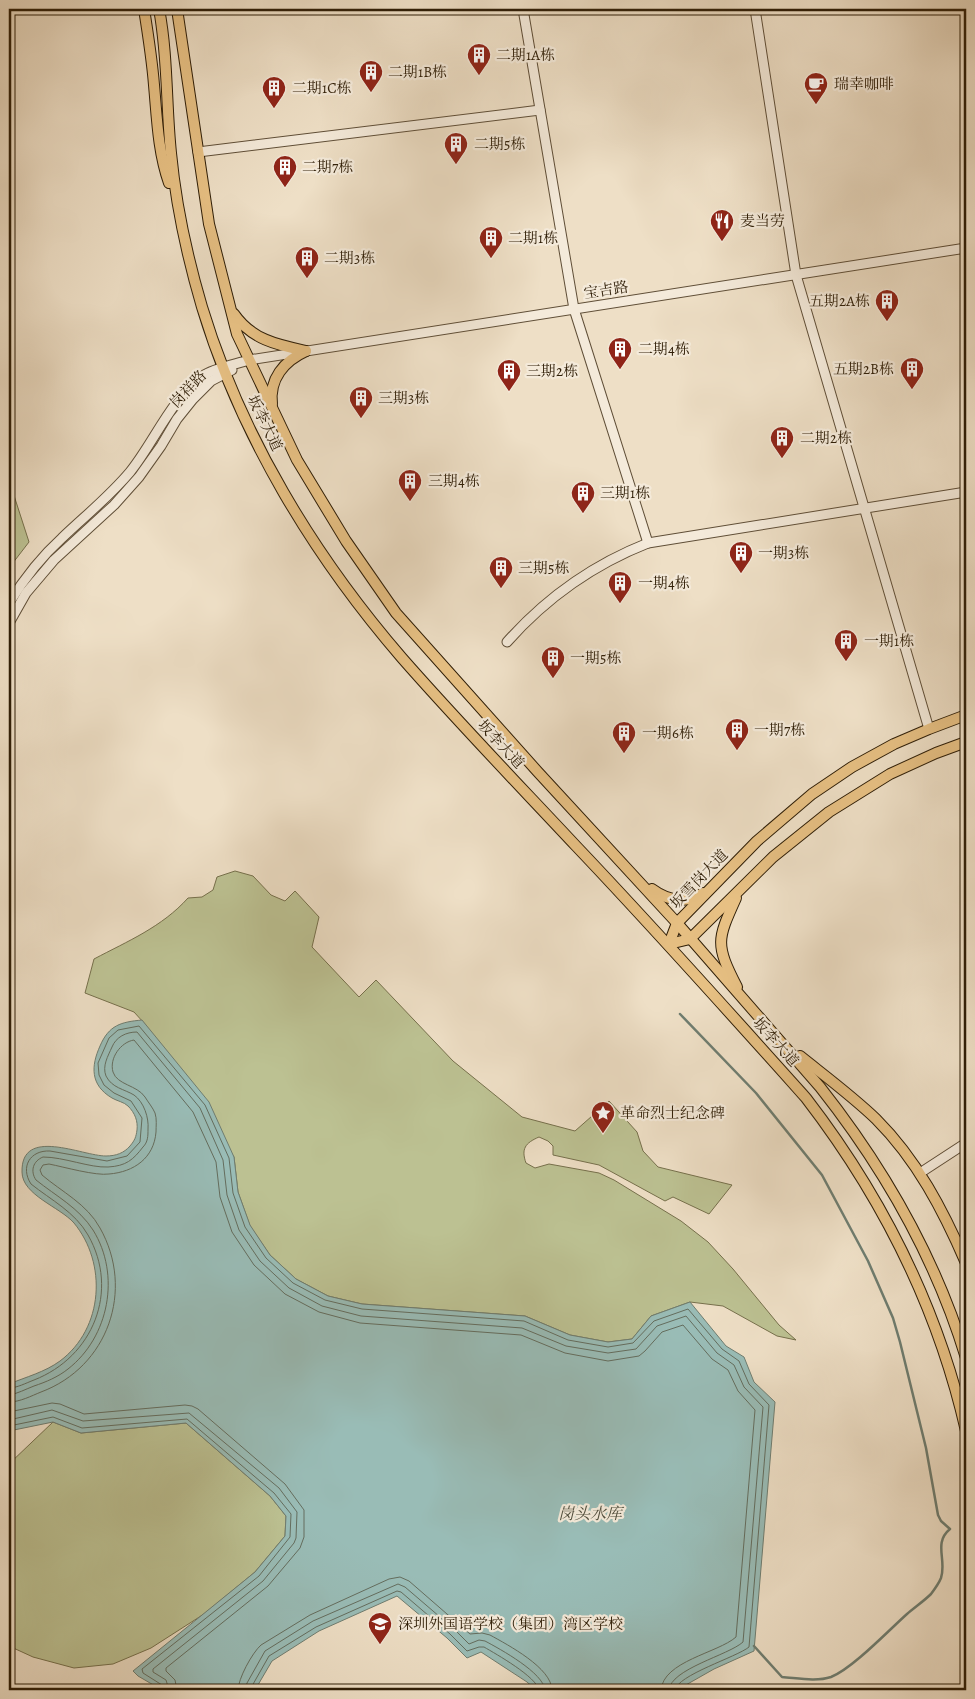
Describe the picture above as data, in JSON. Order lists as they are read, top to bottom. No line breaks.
{"streets":{"main road":["坂李大道","坂雪岗大道"],"street":["宝吉路","岗祥路"]},"crossings":[["宝吉路","岗祥路"],["宝吉路","坂李大道"],["岗祥路","坂李大道"],["坂李大道","坂雪岗大道"]],"water":["岗头水库"],"places":{"building":["二期1A栋","二期1B栋","二期1C栋","二期5栋","二期7栋","二期1栋","二期3栋","五期2A栋","二期4栋","五期2B栋","三期2栋","三期3栋","二期2栋","三期4栋","三期1栋","一期3栋","三期5栋","一期4栋","一期1栋","一期5栋","一期7栋","一期6栋"],"cafe":["瑞幸咖啡"],"restaurant":["麦当劳"],"place":["革命烈士纪念碑"],"school or university":["深圳外国语学校（集团）湾区学校"]}}
